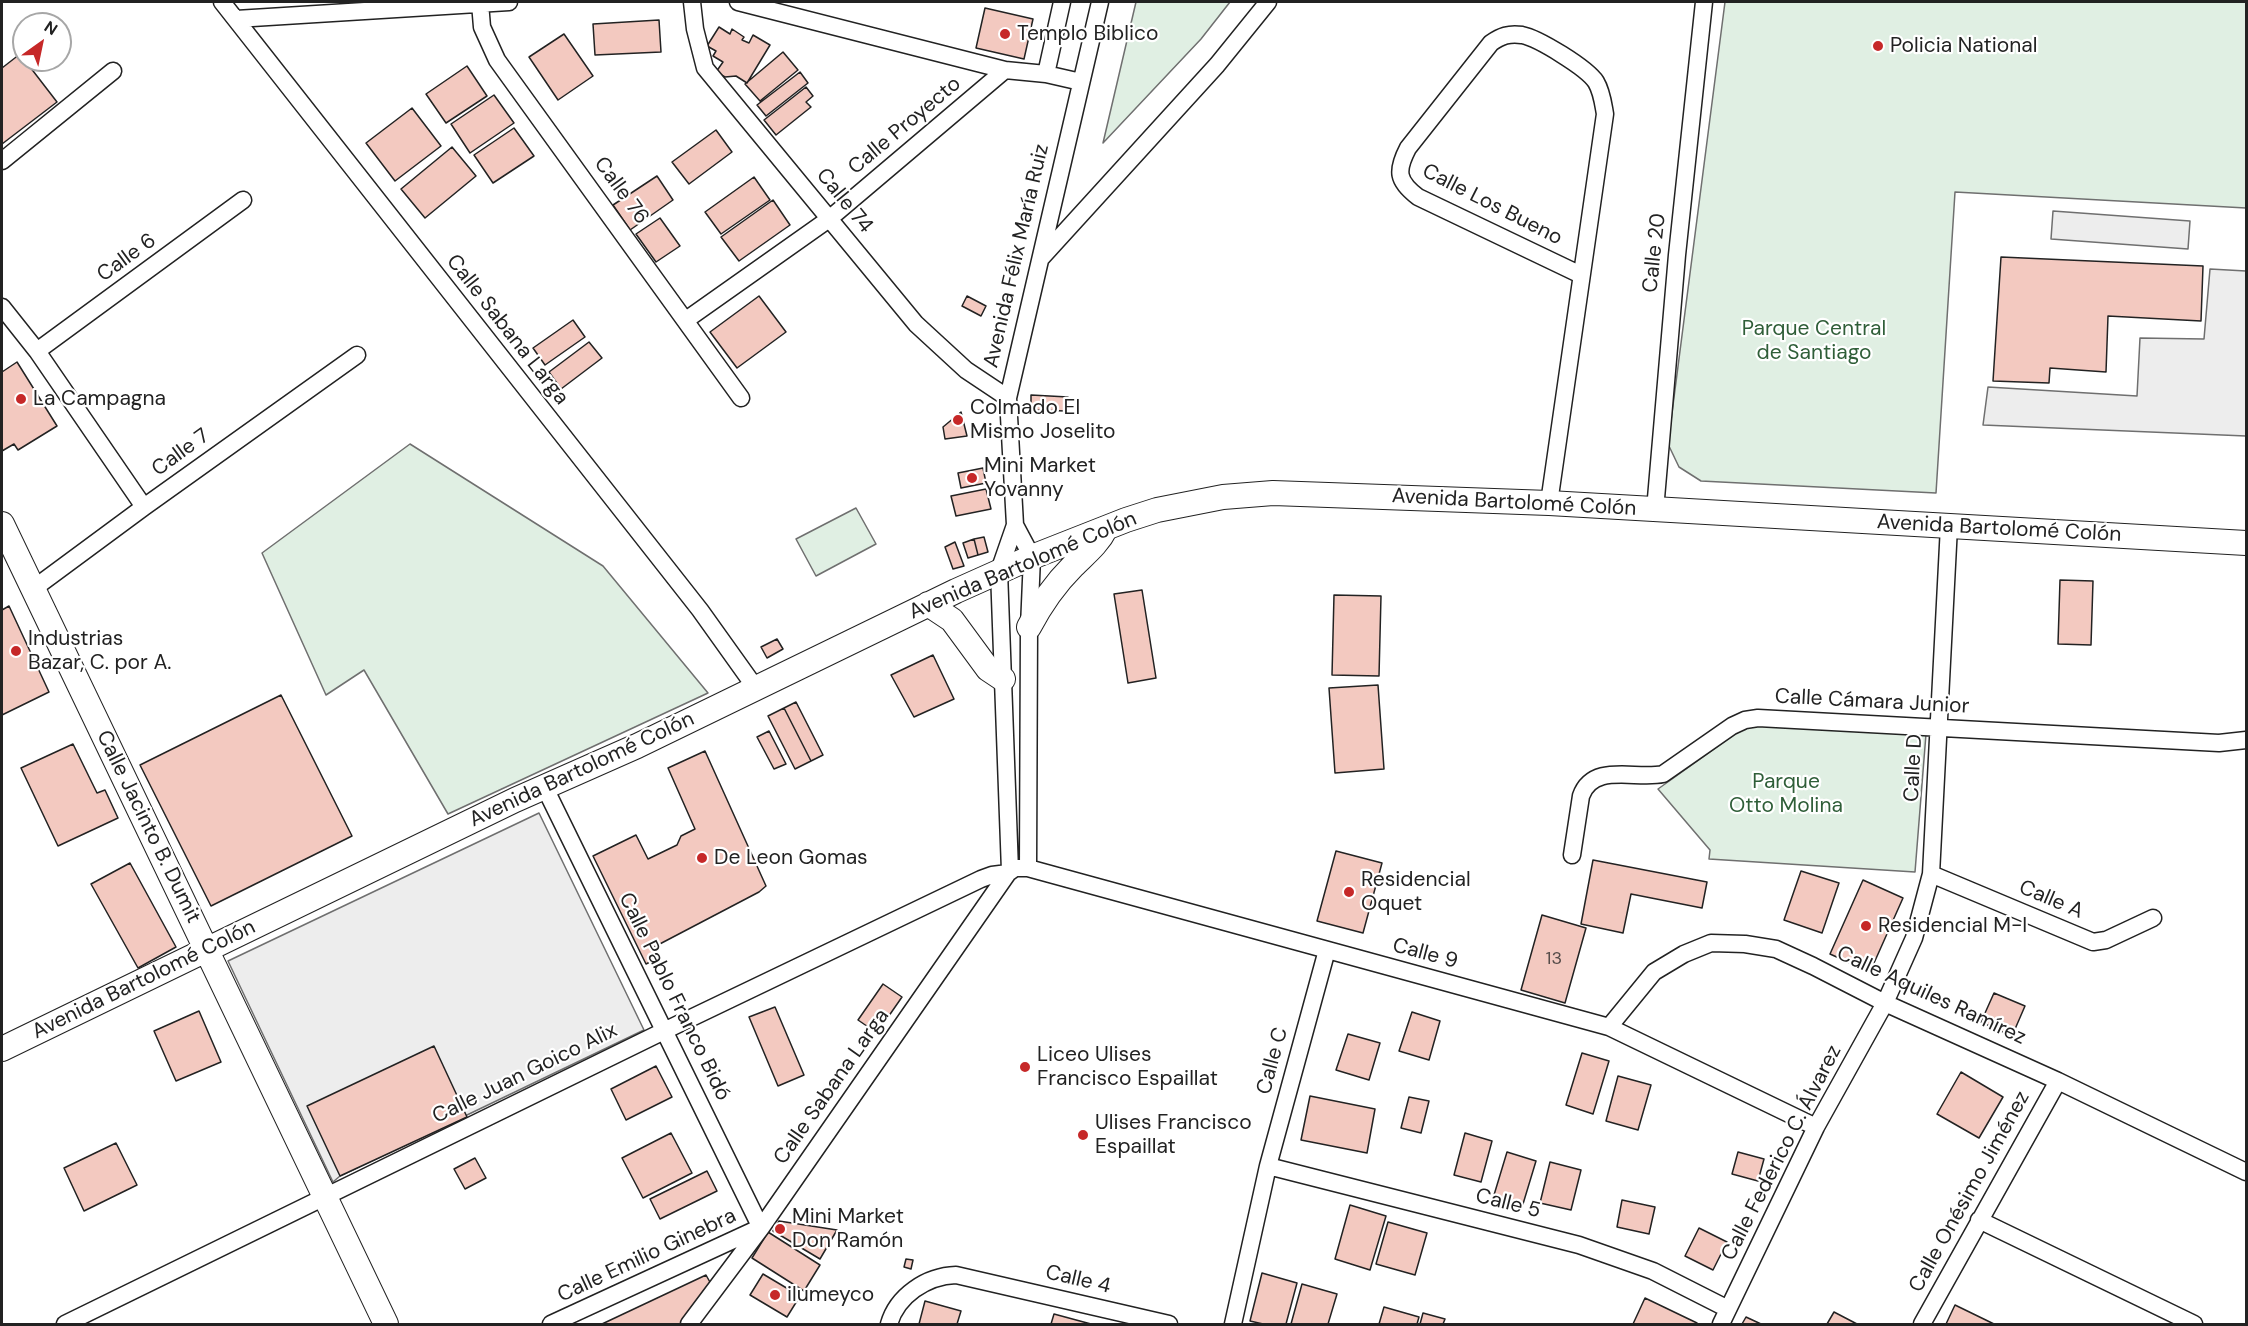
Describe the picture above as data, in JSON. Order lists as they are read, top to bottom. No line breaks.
{"streets":{"main road":["Avenida Bartolomé Colón","Calle Jacinto B. Dumit"],"street":["Calle Proyecto","Calle 76","Calle 74","Calle Los Bueno","Calle 20","Avenida Félix María Ruiz","Calle 6","Calle Sabana Larga","Calle 7","Calle Cámara Junior","Calle D","Calle A","Calle 9","Calle Aquiles Ramírez","Calle Pablo Franco Bidó","Calle C","Calle Juan Goico Alix","Calle Federico C. Álvarez","Calle Onésimo Jiménez","Calle 5","Calle Emilio Ginebra","Calle 4"]},"crossings":[["Calle Proyecto","Calle 76"],["Calle Proyecto","Calle 74"],["Calle 74","Avenida Félix María Ruiz"],["Calle Los Bueno","Avenida Bartolomé Colón"],["Calle 20","Avenida Bartolomé Colón"],["Avenida Félix María Ruiz","Avenida Bartolomé Colón"],["Calle Sabana Larga","Avenida Bartolomé Colón"],["Calle Sabana Larga","Calle 9"],["Calle Sabana Larga","Calle Pablo Franco Bidó"],["Calle Sabana Larga","Calle Juan Goico Alix"],["Calle Sabana Larga","Calle Emilio Ginebra"],["Calle 7","Calle Jacinto B. Dumit"],["Avenida Bartolomé Colón","Calle D"],["Avenida Bartolomé Colón","Calle Jacinto B. Dumit"],["Avenida Bartolomé Colón","Calle Pablo Franco Bidó"],["Calle Cámara Junior","Calle D"],["Calle D","Calle A"],["Calle D","Calle Aquiles Ramírez"],["Calle D","Calle Federico C. Álvarez"],["Calle Jacinto B. Dumit","Calle Juan Goico Alix"],["Calle 9","Calle Aquiles Ramírez"],["Calle 9","Calle C"],["Calle 9","Calle Juan Goico Alix"],["Calle 9","Calle Federico C. Álvarez"],["Calle Aquiles Ramírez","Calle Federico C. Álvarez"],["Calle Aquiles Ramírez","Calle Onésimo Jiménez"],["Calle Pablo Franco Bidó","Calle Juan Goico Alix"],["Calle Pablo Franco Bidó","Calle Emilio Ginebra"],["Calle C","Calle 5"],["Calle Federico C. Álvarez","Calle 5"]],"parks":["Parque Central de Santiago","Parque Otto Molina"],"places":["Templo Biblico","Policia National","La Campagna","Colmado El Mismo Joselito","Mini Market Yovanny","Industrias Bazar, C. por A.","De Leon Gomas","Residencial Oquet","Residencial M-I","Liceo Ulises Francisco Espaillat","Ulises Francisco Espaillat","Mini Market Don Ramón","ilumeyco"],"house_numbers":["13"],"north":"top right"}
